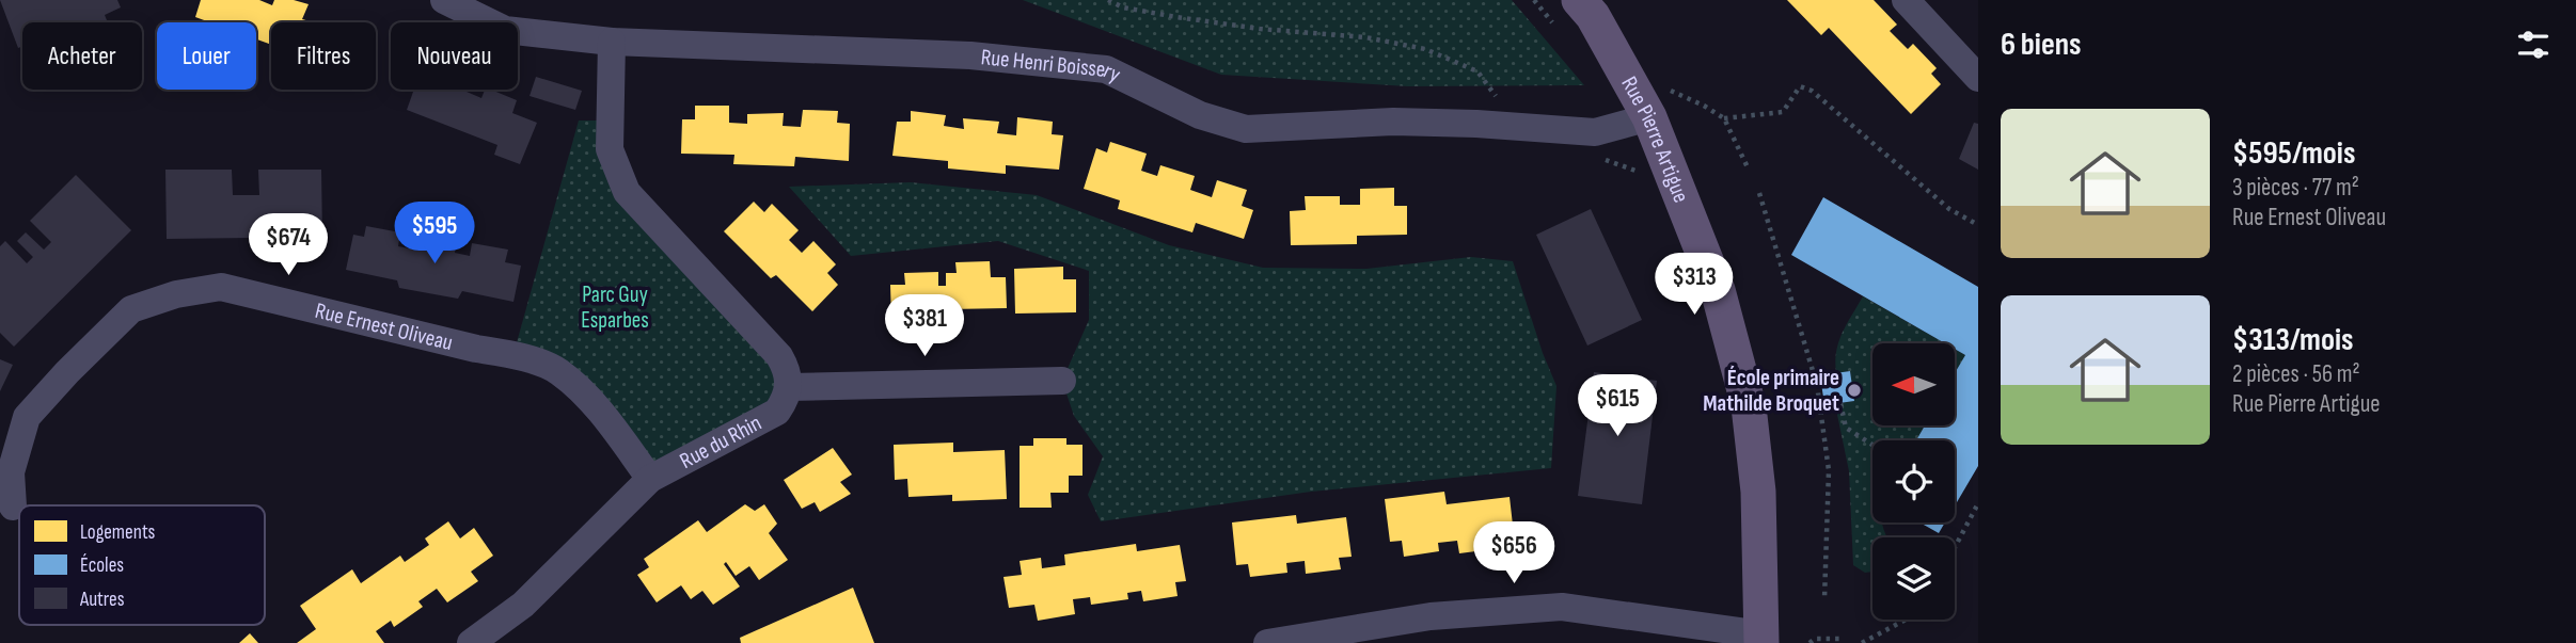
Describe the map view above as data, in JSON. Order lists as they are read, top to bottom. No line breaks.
{"streets":{"main road":["Rue Pierre Artigue"],"street":["Rue Henri Boissery","Rue Ernest Oliveau","Rue du Rhin"]},"crossings":[["Rue Henri Boissery","Rue Pierre Artigue"],["Rue Ernest Oliveau","Rue du Rhin"]],"parks":["Parc Guy Esparbes"],"places":["École primaire Mathilde Broquet"],"legend":["Logements","Écoles","Autres"],"north":"left","page":{"heading":"6 biens","chip":["Acheter","Louer","Filtres","Nouveau"],"list":[{"name":"$595/mois","note":"3 pièces · 77 m² · Rue Ernest Oliveau"},{"name":"$313/mois","note":"2 pièces · 56 m² · Rue Pierre Artigue"}],"price":["$595","$674","$313","$381","$615","$656"]}}
